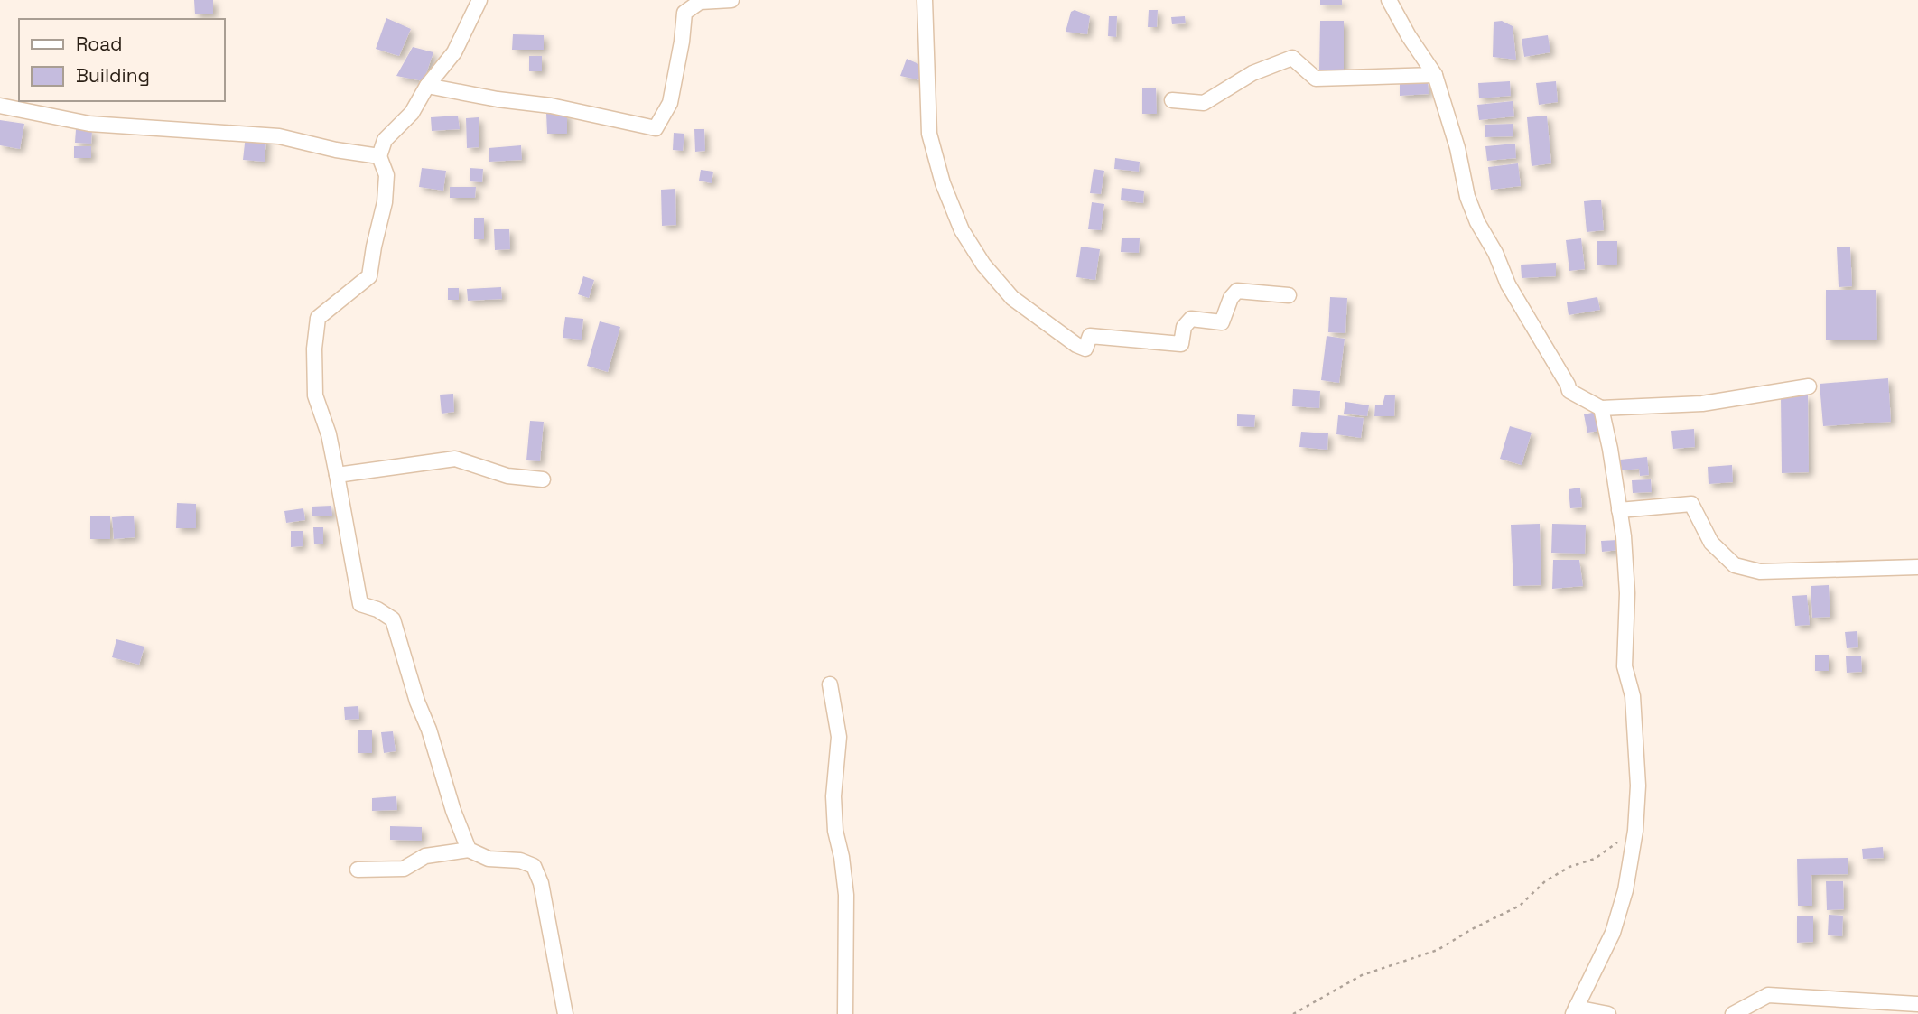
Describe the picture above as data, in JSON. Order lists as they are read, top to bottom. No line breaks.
{"legend":["Road","Building"]}
